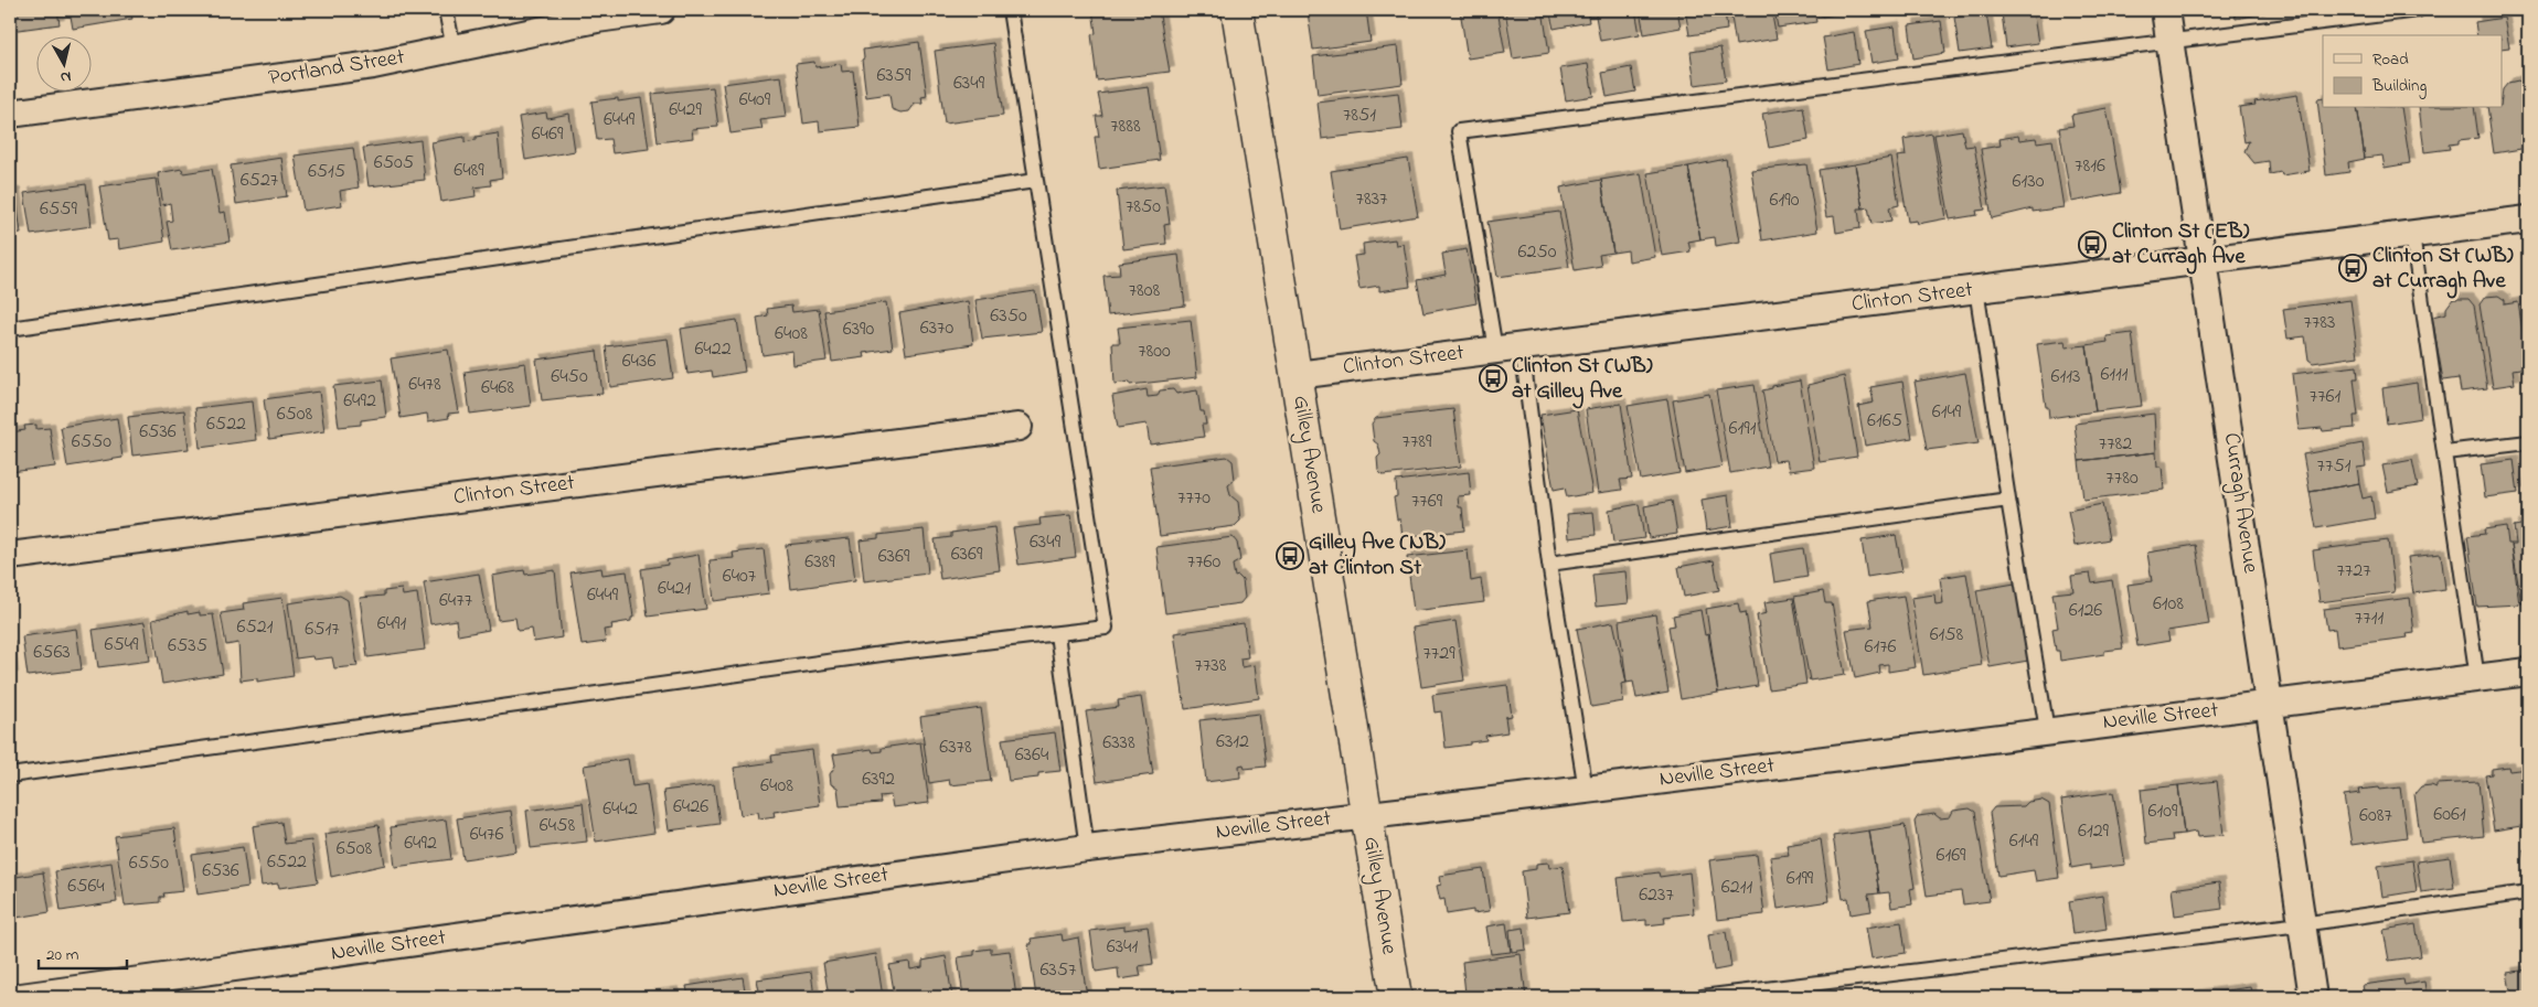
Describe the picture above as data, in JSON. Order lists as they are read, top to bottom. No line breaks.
{"streets":{"street":["Portland Street","Clinton Street","Gilley Avenue","Curragh Avenue","Neville Street"]},"crossings":[["Clinton Street","Gilley Avenue"],["Clinton Street","Curragh Avenue"],["Gilley Avenue","Neville Street"],["Curragh Avenue","Neville Street"]],"places":{"bus stop":["Clinton St (EB) at Curragh Ave","Clinton St (WB) at Curragh Ave","Clinton St (WB) at Gilley Ave","Gilley Ave (NB) at Clinton St"]},"house_numbers":["6359","6349","6409","6429","7851","6449","7888","6469","6505","7816","6489","6515","6527","6130","7837","6190","7850","6559","6250","7808","6350","7783","6370","6390","6408","6422","7800","6436","6111","6450","6113","6478","6468","7761","6492","6149","6508","6165","6522","6191","6536","6550","7789","7782","7751","7780","7770","7769","6349","6369","6369","6389","7760","7727","6407","6421","6449","6477","6108","6126","7711","6491","6521","6517","6158","6549","6535","6176","6563","7729","7738","6312","6338","6378","6364","6392","6408","6426","6442","6109","6061","6087","6458","6129","6476","6149","6492","6508","6169","6522","6550","6536","6199","6564","6211","6237","6341","6357"],"legend":["Road","Building"],"scale_bar":"20 m","north":"bottom"}
